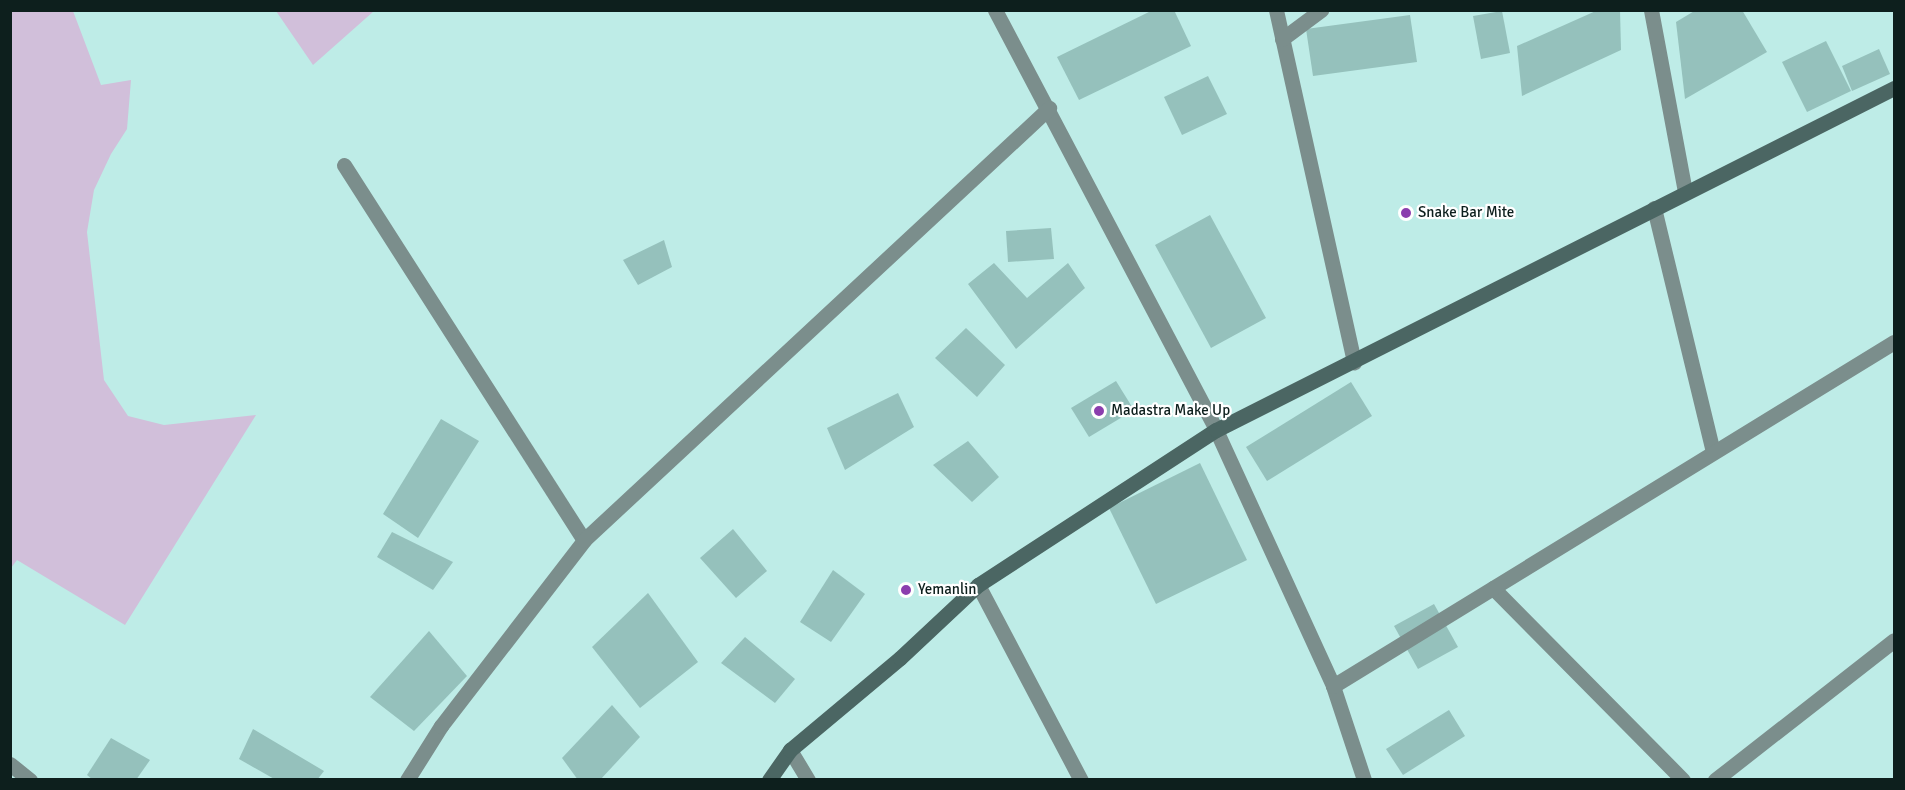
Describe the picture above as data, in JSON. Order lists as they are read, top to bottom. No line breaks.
{"places":["Snake Bar Mite","Madastra Make Up","Yemanlin"]}
